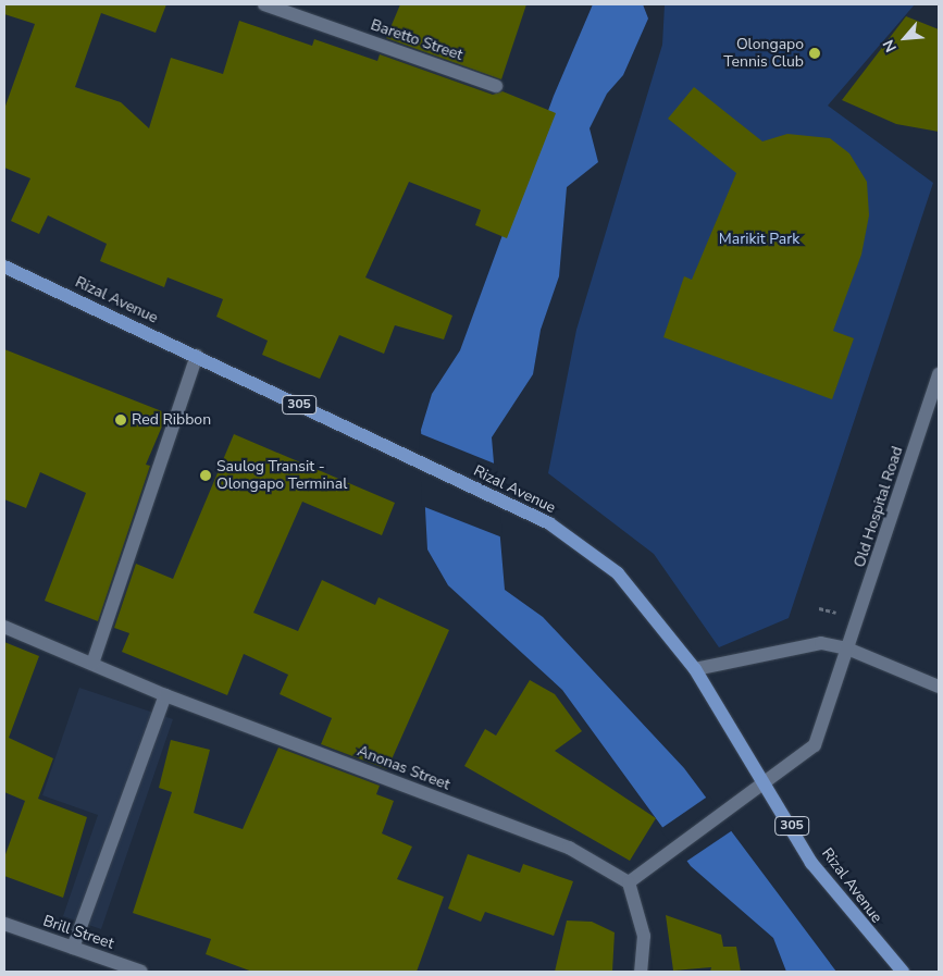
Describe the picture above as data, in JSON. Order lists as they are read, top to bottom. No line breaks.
{"streets":{"main road":["Rizal Avenue","305"],"street":["Baretto Street","Old Hospital Road","Anonas Street","Brill Street"]},"crossings":[["Rizal Avenue","Old Hospital Road"]],"parks":["Marikit Park"],"places":["Olongapo Tennis Club","Red Ribbon","Saulog Transit - Olongapo Terminal"],"north":"bottom left"}
